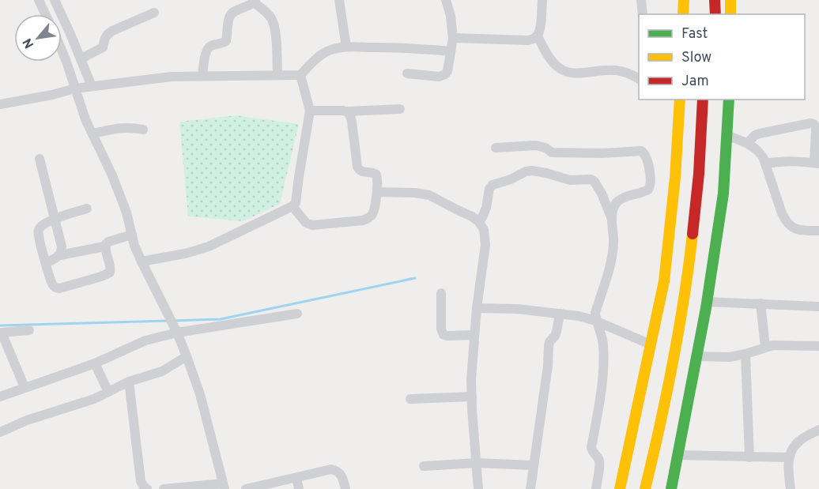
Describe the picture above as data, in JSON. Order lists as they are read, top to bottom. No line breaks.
{"legend":["Fast","Slow","Jam"],"north":"bottom left"}
